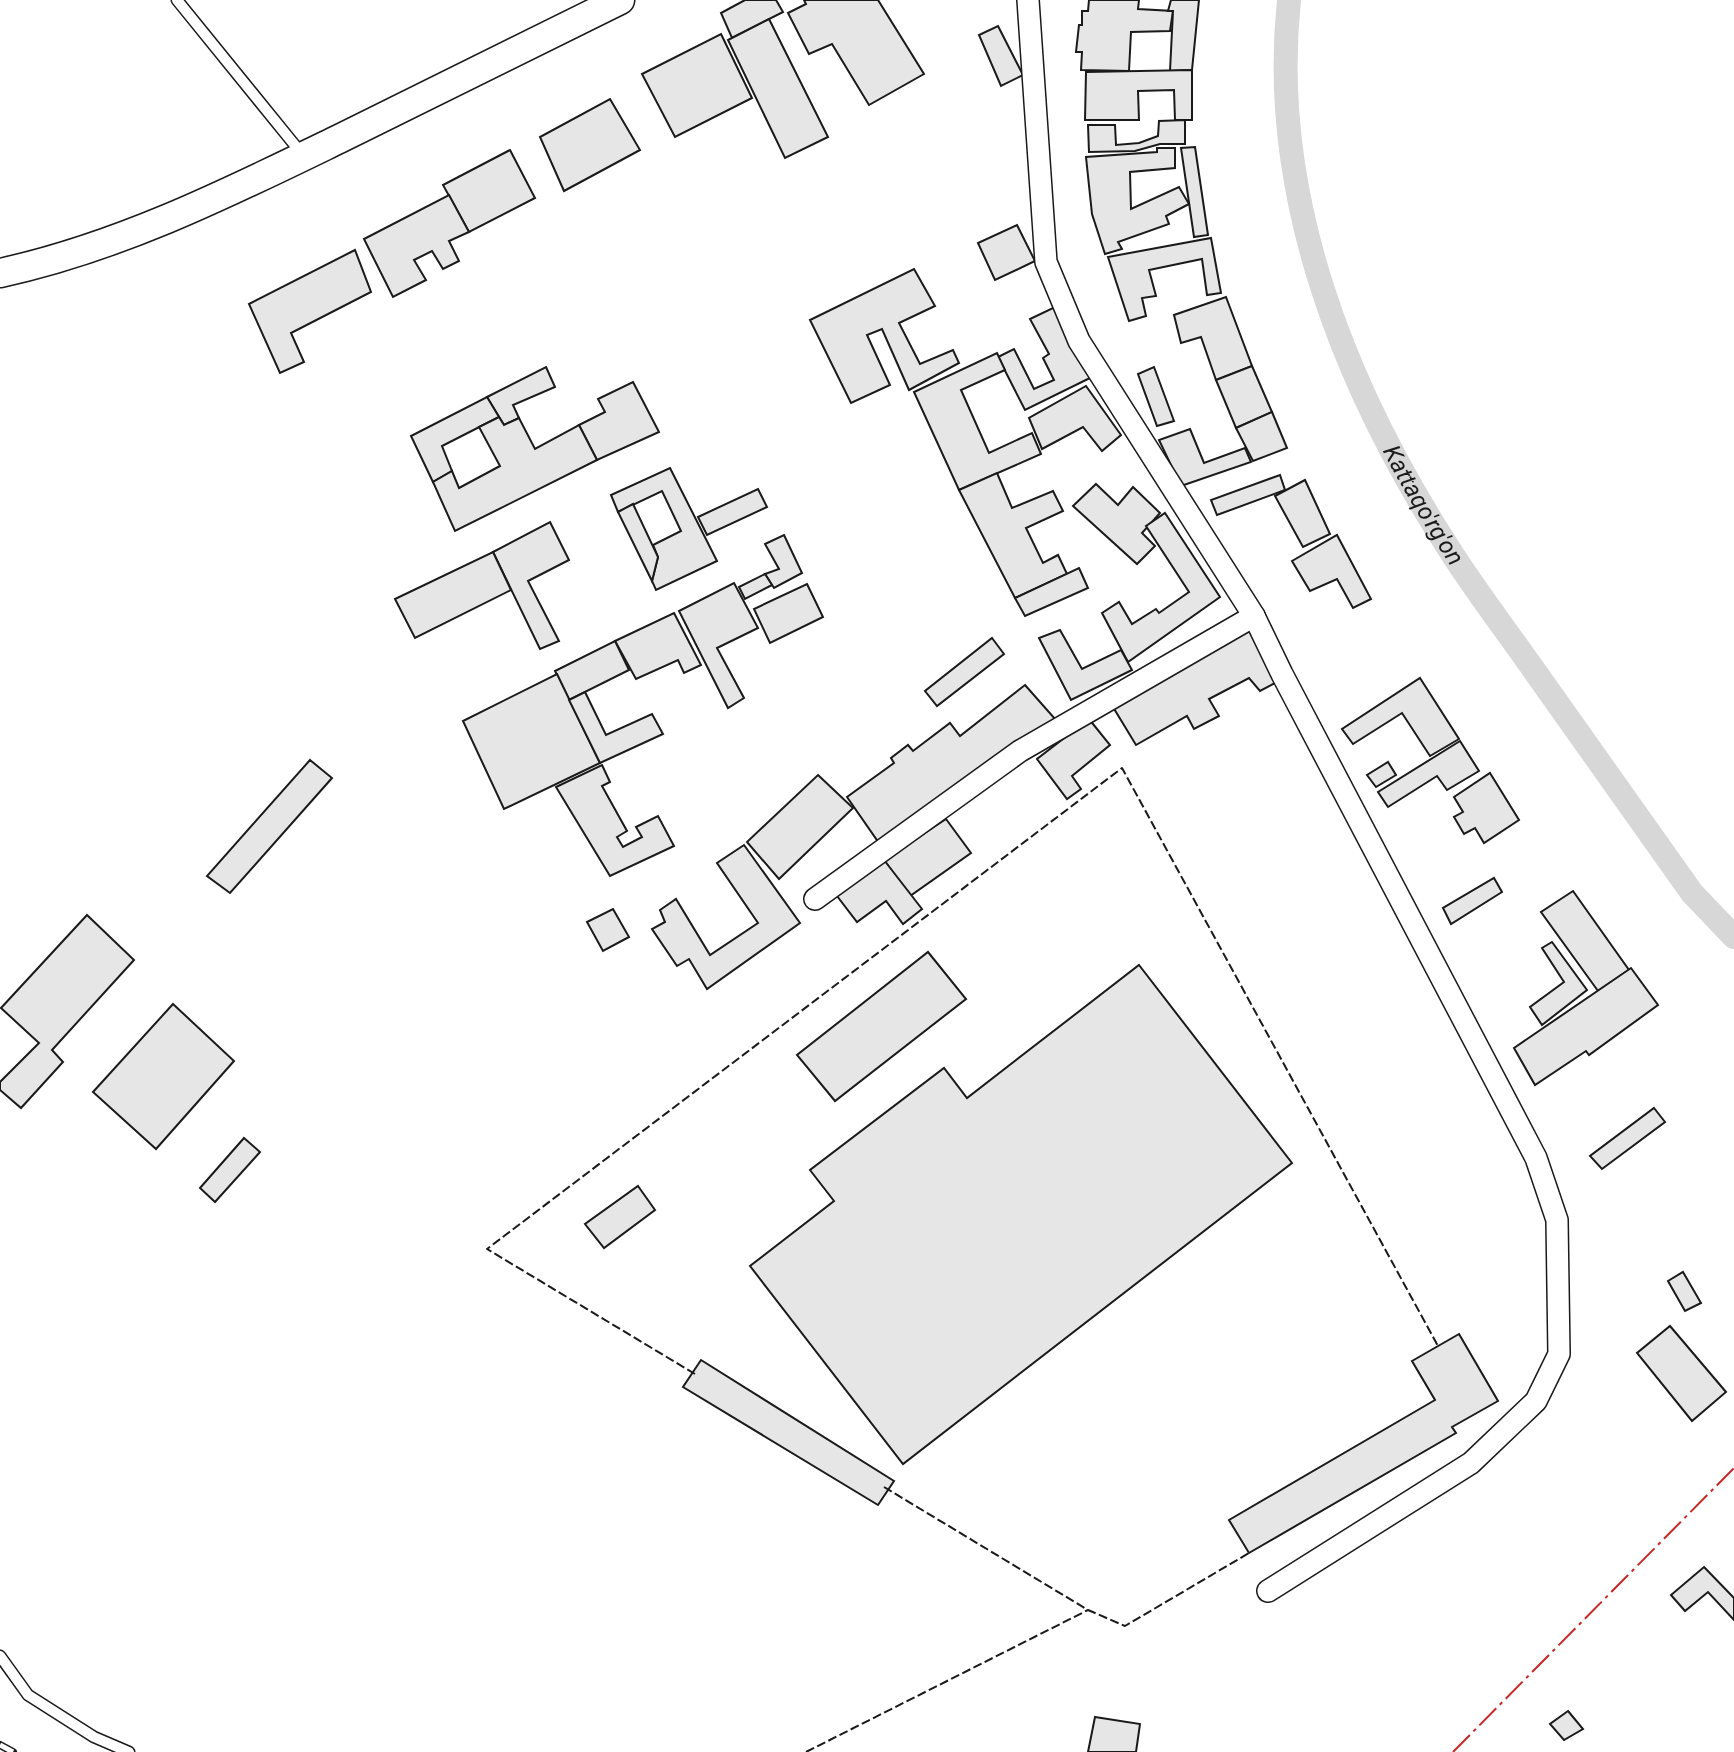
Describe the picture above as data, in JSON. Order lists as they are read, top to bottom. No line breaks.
{"water":["Kattaqo'rg'on"]}
